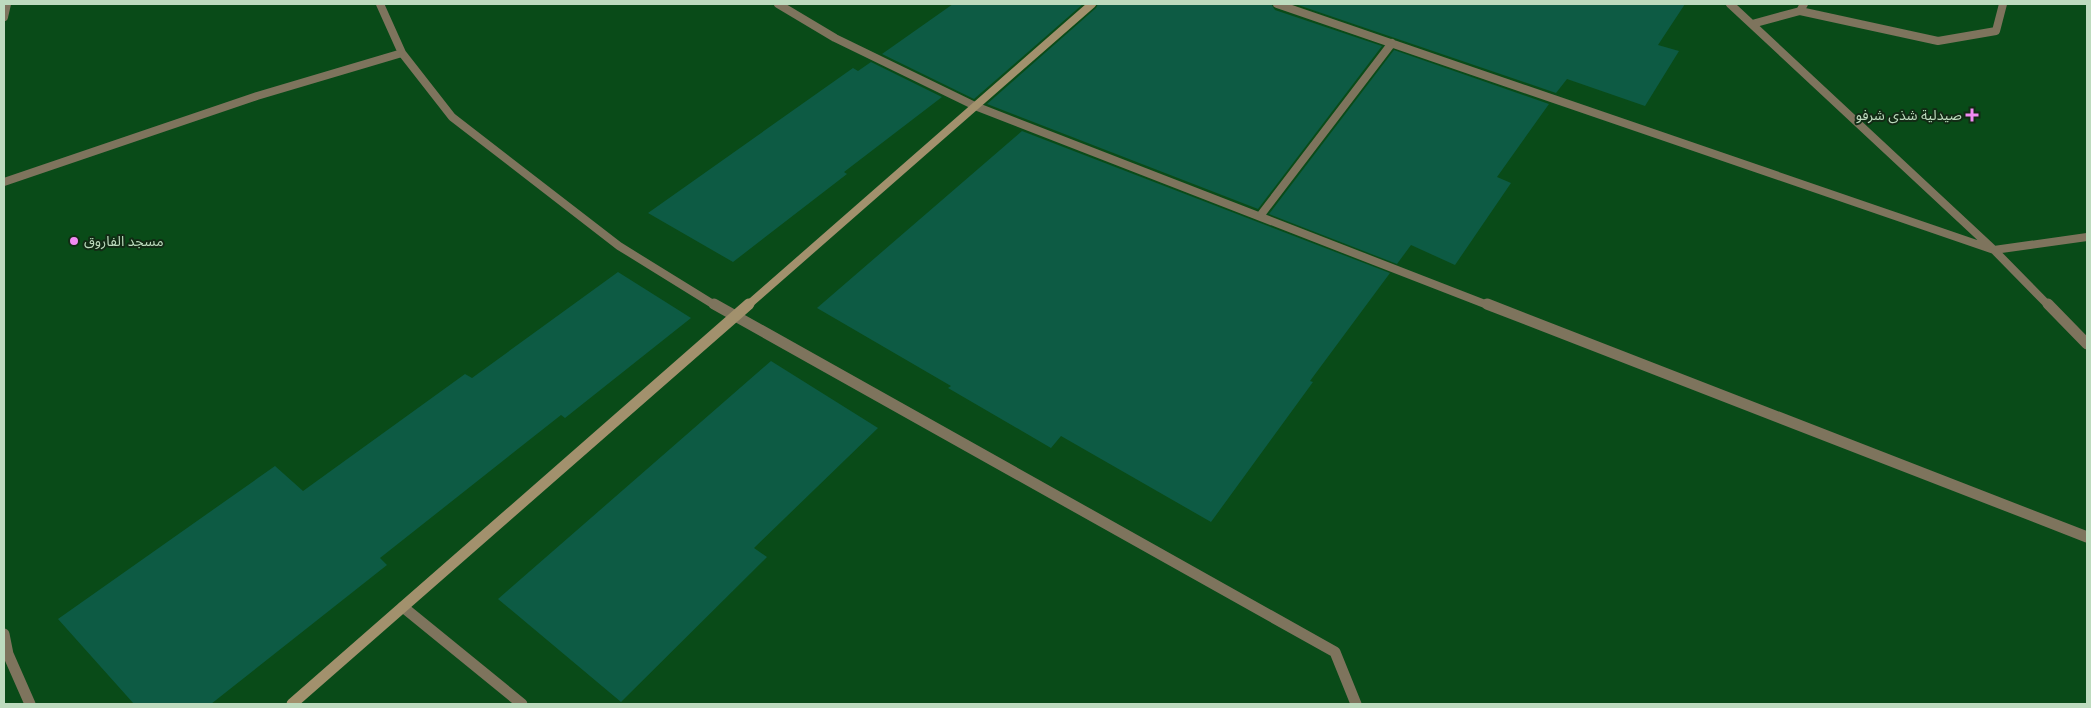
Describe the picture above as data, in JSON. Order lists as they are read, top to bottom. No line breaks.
{"places":{"health":["صيدلية شذى شرفو"],"other":["مسجد الفاروق"]}}
